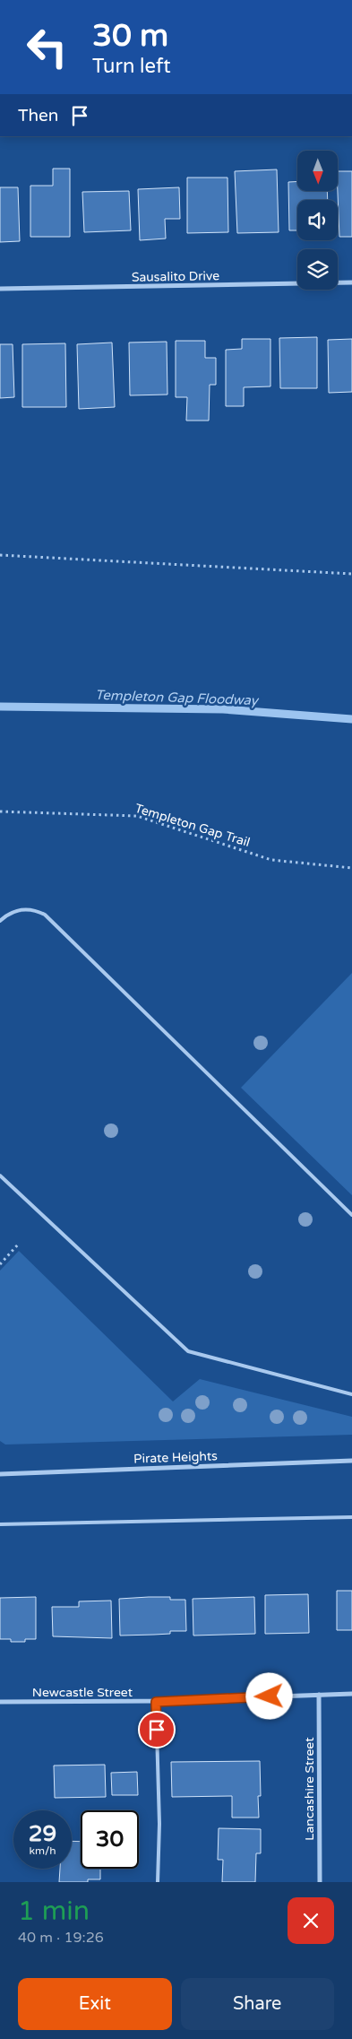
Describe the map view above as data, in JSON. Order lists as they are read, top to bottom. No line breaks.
{"streets":{"street":["Sausalito Drive","Pirate Heights","Newcastle Street","Lancashire Street"],"path":["Templeton Gap Trail"]},"crossings":[["Newcastle Street","Lancashire Street"]],"water":["Templeton Gap Floodway"],"north":"bottom","page":{"turn":["30 m","Turn left"],"then":"Then","speed":"29 km/h","limit":"30","heading":["1 min","40 m · 19:26"],"buttons":["Exit","Share"]}}
